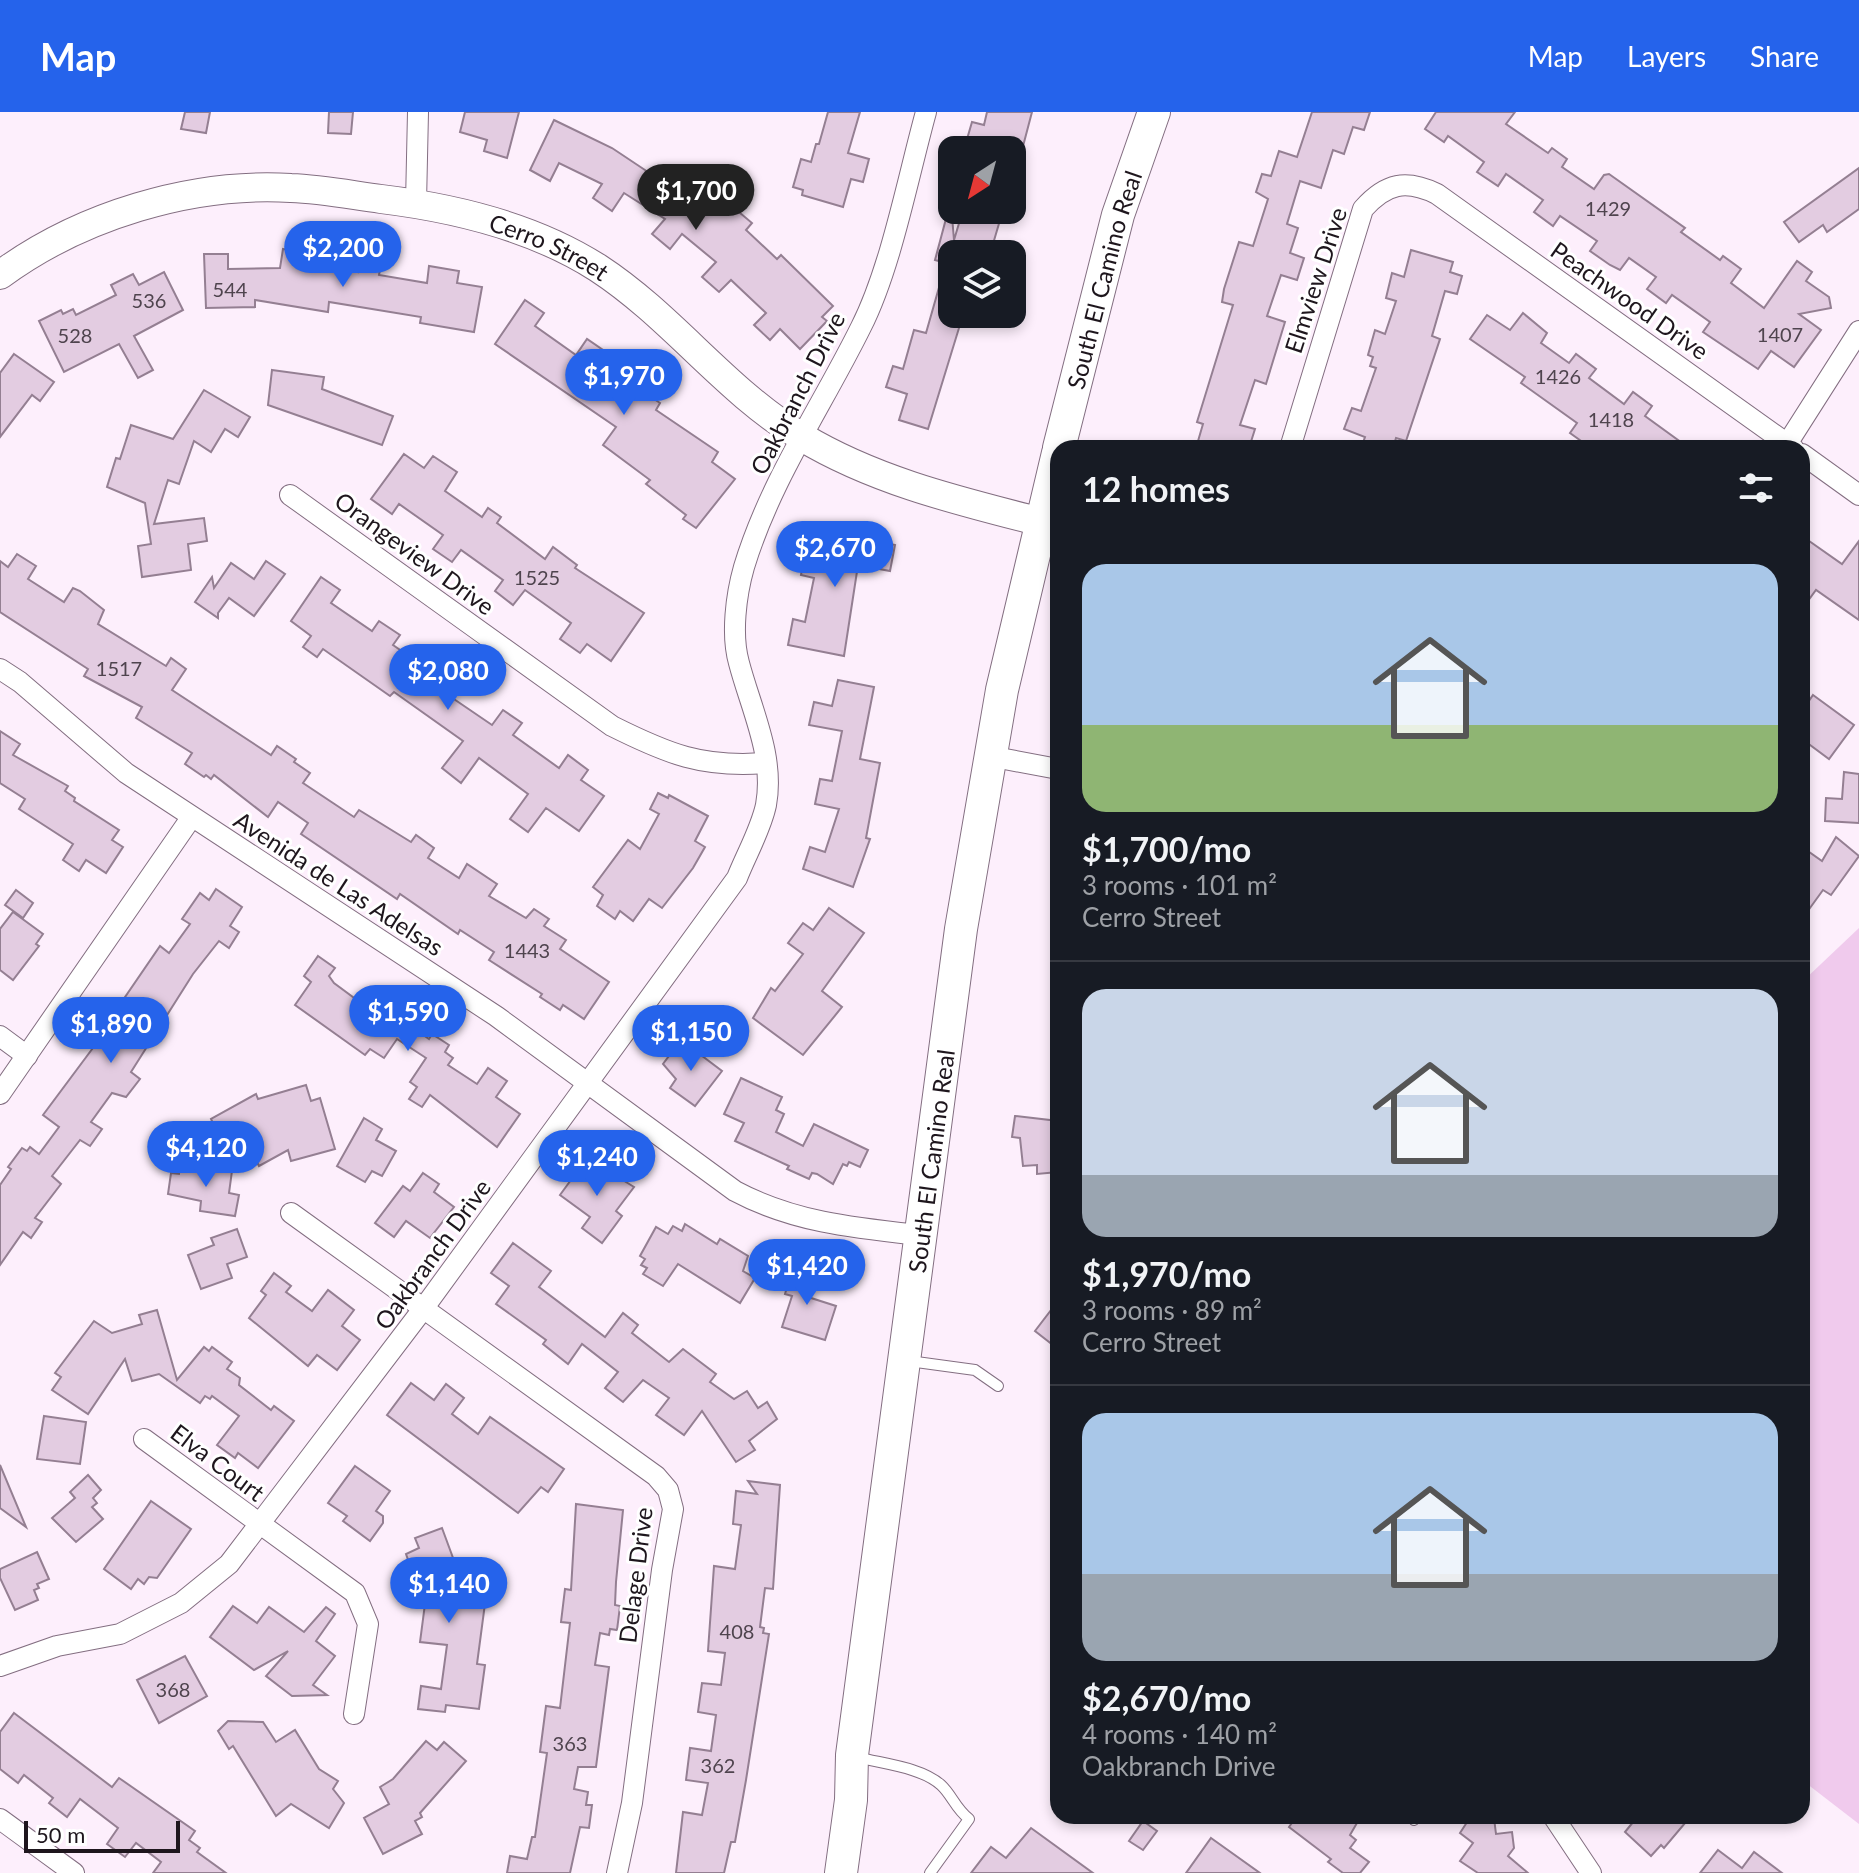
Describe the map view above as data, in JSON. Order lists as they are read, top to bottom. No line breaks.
{"streets":{"main road":["South El Camino Real"],"street":["Cerro Street","Elmview Drive","Peachwood Drive","Oakbranch Drive","Orangeview Drive","Avenida de Las Adelsas","Elva Court","Delage Drive"]},"crossings":[["Cerro Street","South El Camino Real"],["Cerro Street","Oakbranch Drive"],["South El Camino Real","Avenida de Las Adelsas"],["Elmview Drive","Peachwood Drive"],["Oakbranch Drive","Orangeview Drive"],["Oakbranch Drive","Avenida de Las Adelsas"],["Oakbranch Drive","Elva Court"],["Oakbranch Drive","Delage Drive"]],"house_numbers":["1429","544","536","1407","528","1426","1418","1525","1517","1443","408","368","363","362"],"scale_bar":"50 m","north":"bottom left","page":{"header":"Map","nav":["Map","Layers","Share"],"price":["$1,700","$2,200","$1,970","$2,670","$2,080","$1,590","$1,890","$1,150","$4,120","$1,240","$1,420","$1,140"],"heading":"12 homes","list":[{"name":"$1,700/mo","note":"3 rooms · 101 m² · Cerro Street"},{"name":"$1,970/mo","note":"3 rooms · 89 m² · Cerro Street"},{"name":"$2,670/mo","note":"4 rooms · 140 m² · Oakbranch Drive"}],"scale":"50 m"}}
